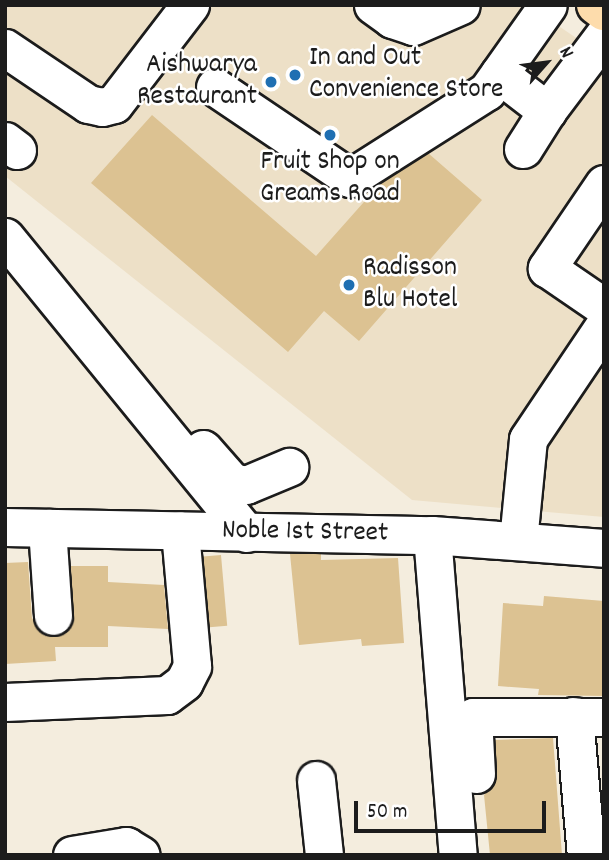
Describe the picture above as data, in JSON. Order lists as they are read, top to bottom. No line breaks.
{"streets":{"street":["Noble 1st Street"]},"places":["In and Out Convenience Store","Aishwarya Restaurant","Fruit Shop on Greams Road","Radisson Blu Hotel"],"scale_bar":"50 m","north":"top right"}
